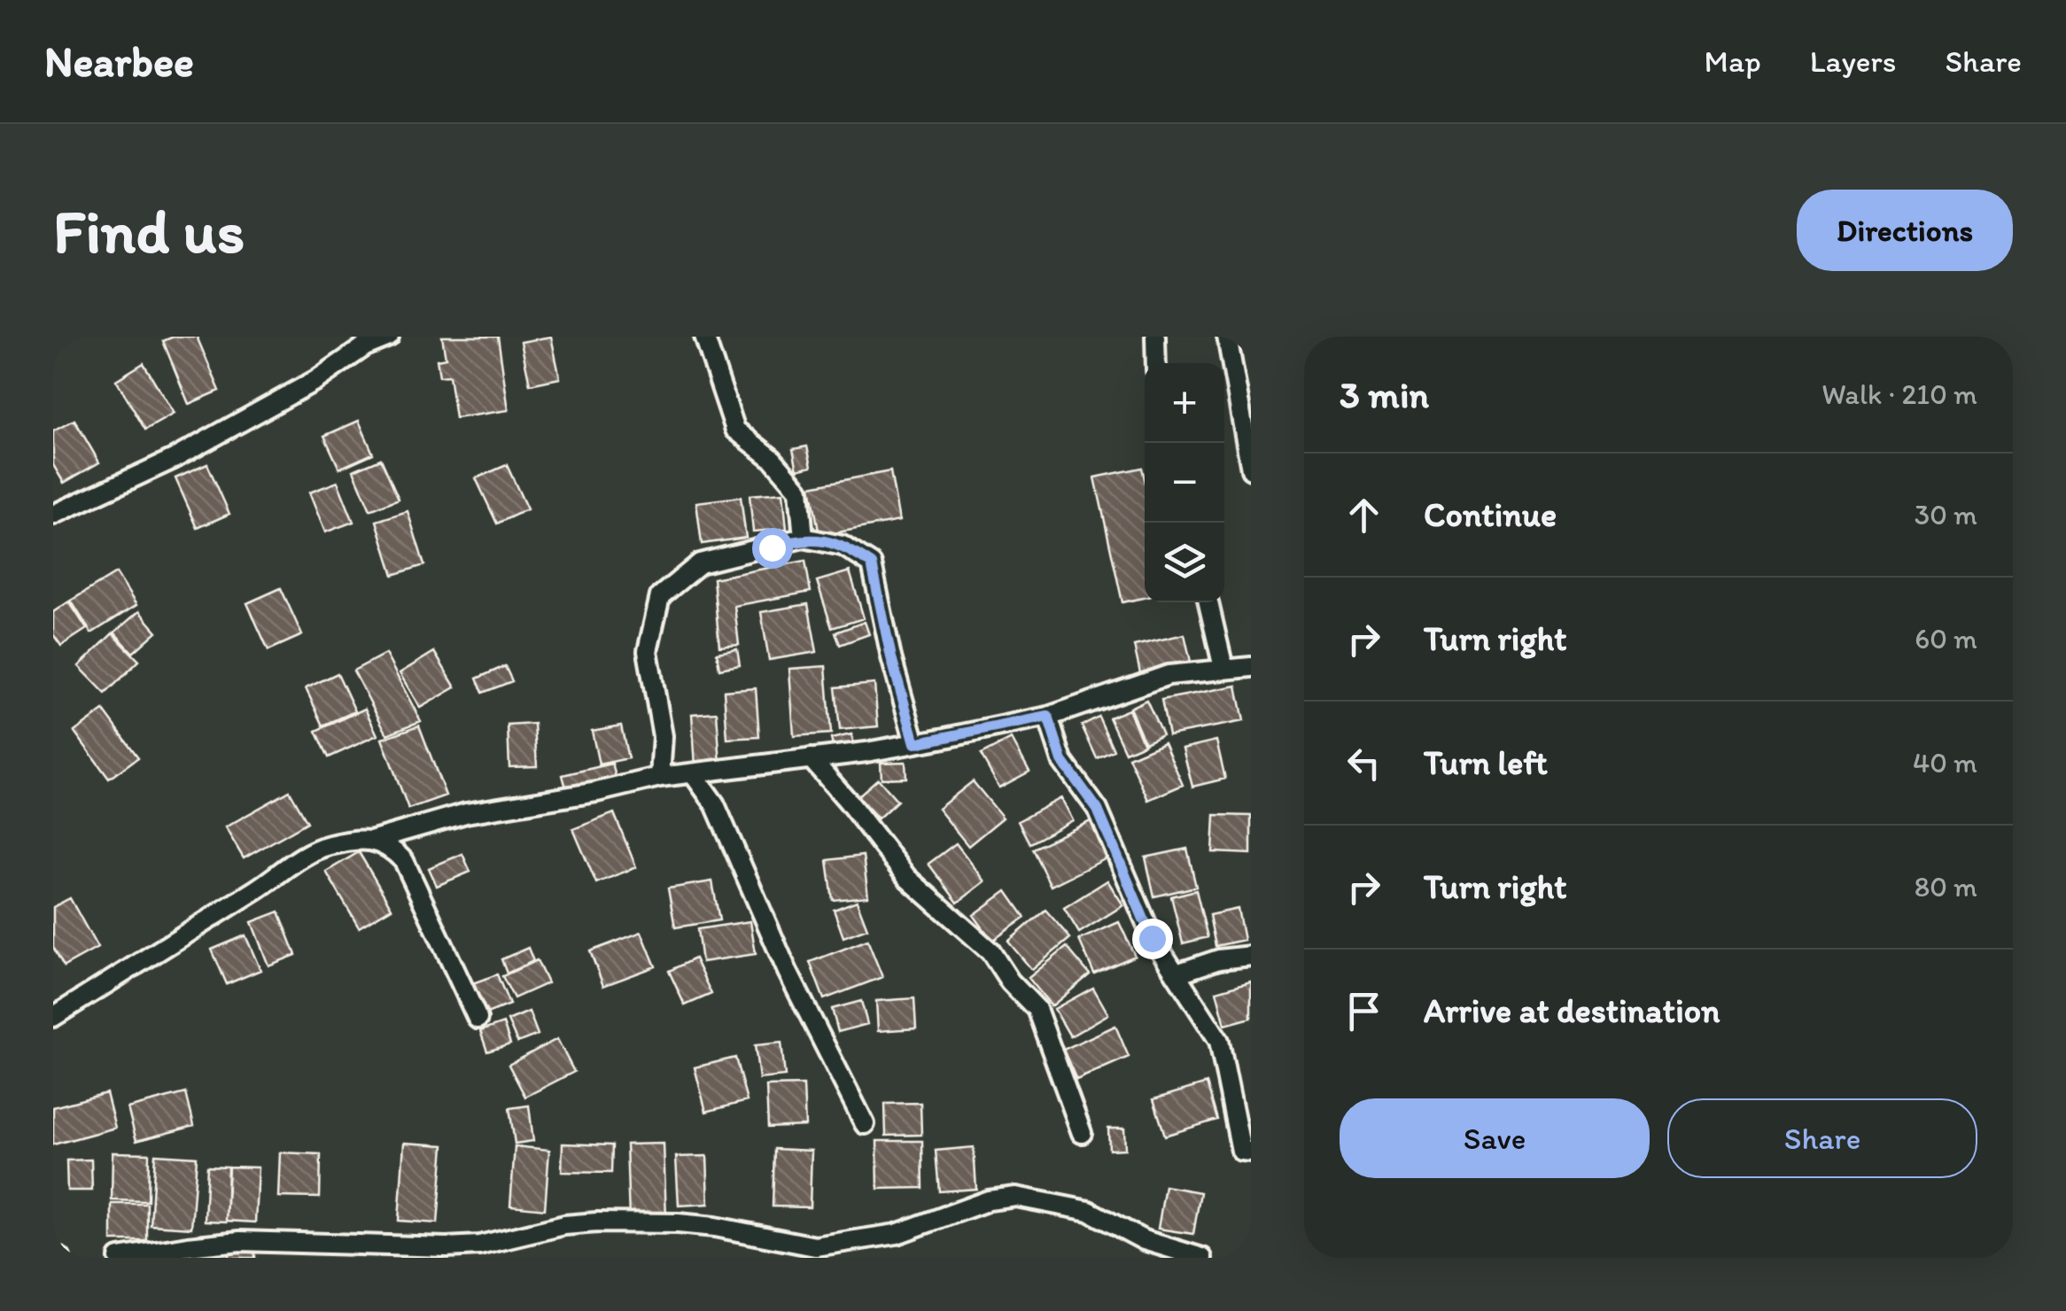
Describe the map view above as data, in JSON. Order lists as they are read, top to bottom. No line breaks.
{"page":{"header":"Nearbee","nav":["Map","Layers","Share"],"buttons":["Directions",["Save","Share"]],"title":"Find us","heading":["3 min","Walk · 210 m"],"map_buttons":["+","−"],"list":[["Continue","30 m"],["Turn right","60 m"],["Turn left","40 m"],["Turn right","80 m"],"Arrive at destination"]}}
